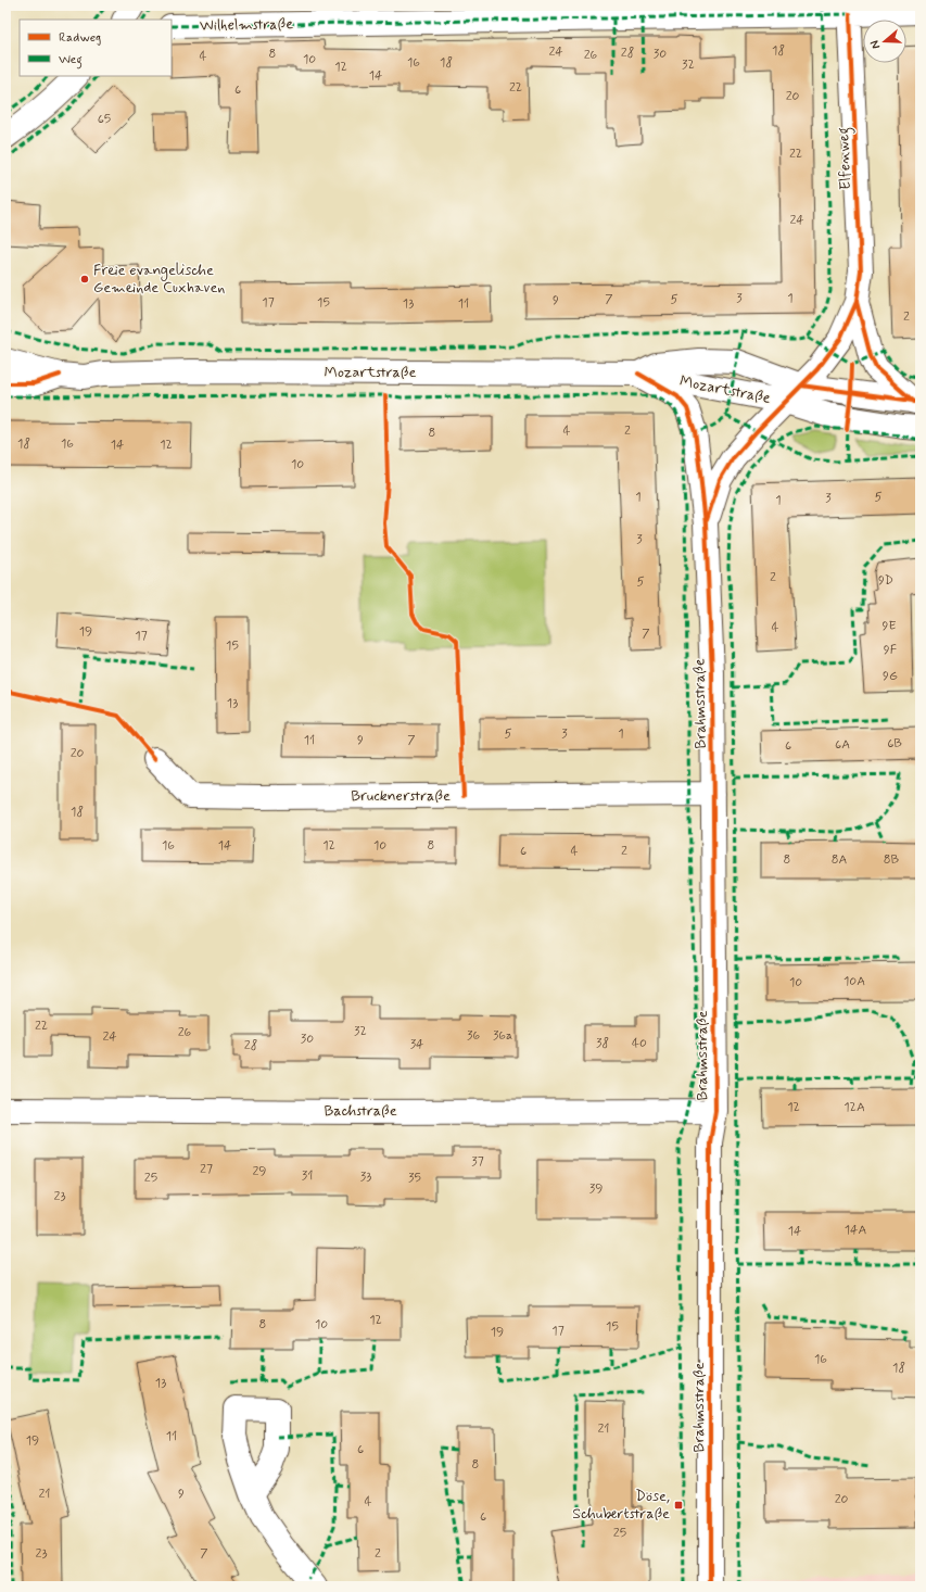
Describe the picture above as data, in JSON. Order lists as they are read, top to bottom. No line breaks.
{"streets":{"street":["Wilhelmstraße","Elfenweg","Mozartstraße","Brahmsstraße","Brucknerstraße","Bachstraße"]},"crossings":[["Wilhelmstraße","Elfenweg"],["Elfenweg","Mozartstraße"],["Elfenweg","Brahmsstraße"],["Mozartstraße","Brahmsstraße"],["Brahmsstraße","Brucknerstraße"],["Brahmsstraße","Bachstraße"]],"places":{"other":["Freie evangelische Gemeinde Cuxhaven"],"transit":["Döse, Schubertstraße"]},"house_numbers":["18","24","28","8","30","26","4","10","16","18","32","12","14","22","6","20","65","22","24","3","1","7","5","9","17","15","13","11","2","4","2","8","18","16","14","12","10","1","5","3","1","3","2","9D","5","9E","4","19","7","17","15","9F","9G","13","5","3","1","11","9","7","6B","6A","6","20","18","16","14","12","10","8","6","4","2","8","8A","8B","10A","10","22","32","26","36","36a","24","30","38","40","34","28","12","12A","37","27","29","31","33","25","35","39","23","14A","14","12","8","10","15","17","19","16","18","13","21","11","19","6","8","21","9","20","4","6","25","23","7","2"],"legend":["Radweg","Weg"],"north":"left"}
